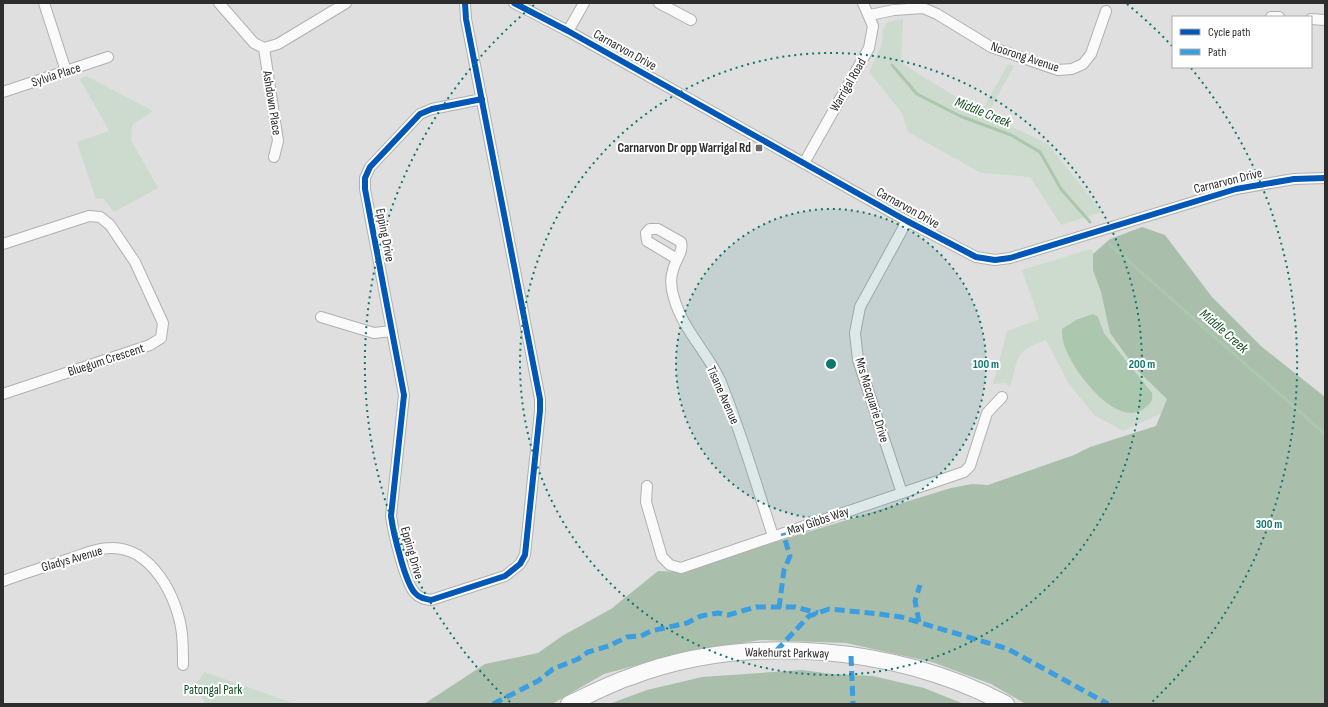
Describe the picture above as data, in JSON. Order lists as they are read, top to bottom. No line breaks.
{"streets":{"main road":["Wakehurst Parkway"],"street":["Carnarvon Drive","Noorong Avenue","Sylvia Place","Warrigal Road","Ashdown Place","Epping Drive","Bluegum Crescent","Tisane Avenue","Mrs Macquarie Drive","May Gibbs Way","Gladys Avenue"]},"crossings":[["Carnarvon Drive","Warrigal Road"],["Carnarvon Drive","Mrs Macquarie Drive"],["Noorong Avenue","Warrigal Road"],["Tisane Avenue","May Gibbs Way"],["Mrs Macquarie Drive","May Gibbs Way"]],"water":["Middle Creek"],"parks":["Patongal Park"],"places":{"transit":["Carnarvon Dr opp Warrigal Rd"]},"legend":["Cycle path","Path"],"rings":["100 m","200 m","300 m"]}
